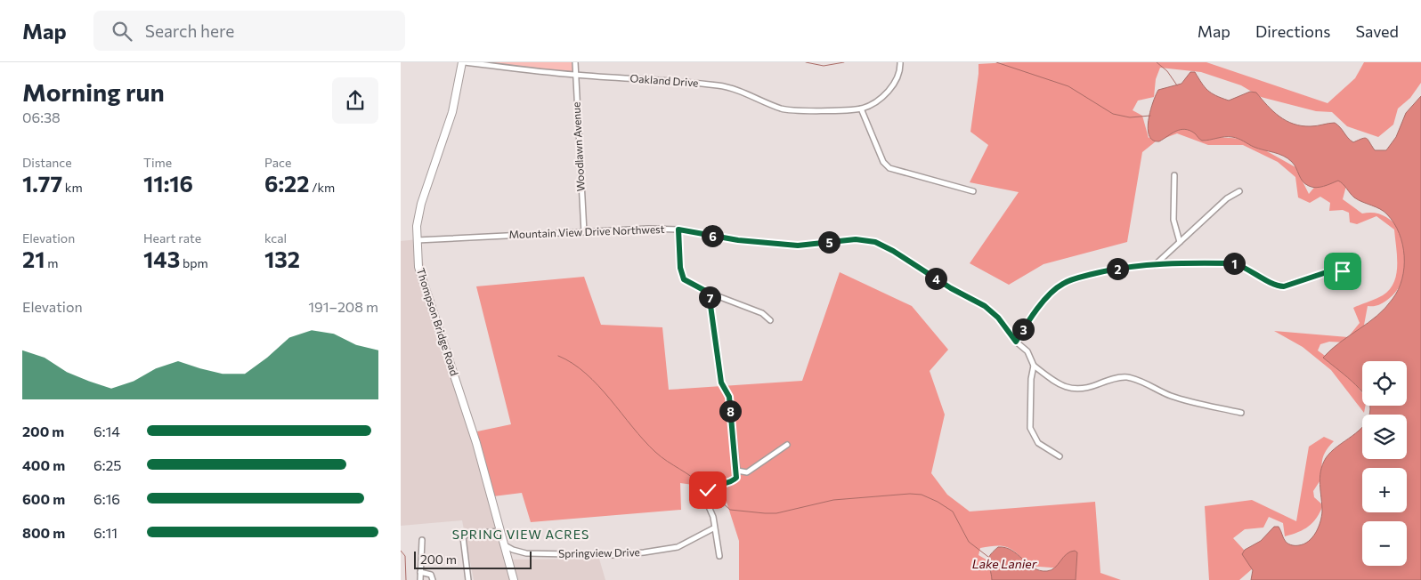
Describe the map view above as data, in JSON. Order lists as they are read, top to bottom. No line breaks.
{"streets":{"highway":["Thompson Bridge Road"],"street":["Oakland Drive","Woodlawn Avenue","Mountain View Drive Northwest","Springview Drive"]},"crossings":[["Oakland Drive","Woodlawn Avenue"],["Oakland Drive","Thompson Bridge Road"],["Woodlawn Avenue","Mountain View Drive Northwest"],["Mountain View Drive Northwest","Thompson Bridge Road"],["Thompson Bridge Road","Springview Drive"]],"districts":["SPRING VIEW ACRES"],"water":["Lake Lanier"],"scale_bar":"200 m","page":{"header":"Map","search":"Search here","nav":["Map","Directions","Saved"],"heading":["Morning run","06:38"],"stats":[["Distance","1.77 km"],["Time","11:16"],["Pace","6:22 /km"],["Elevation","21 m"],["Heart rate","143 bpm"],["kcal","132"]],"pins":["6","5","1","2","4","7","3","8"],"chart":["Elevation","191–208 m"],"map_buttons":["+","−"],"list":[{"name":"200 m","note":"6:14"},{"name":"400 m","note":"6:25"},{"name":"600 m","note":"6:16"},{"name":"800 m","note":"6:11"}],"scale":"200 m"}}
